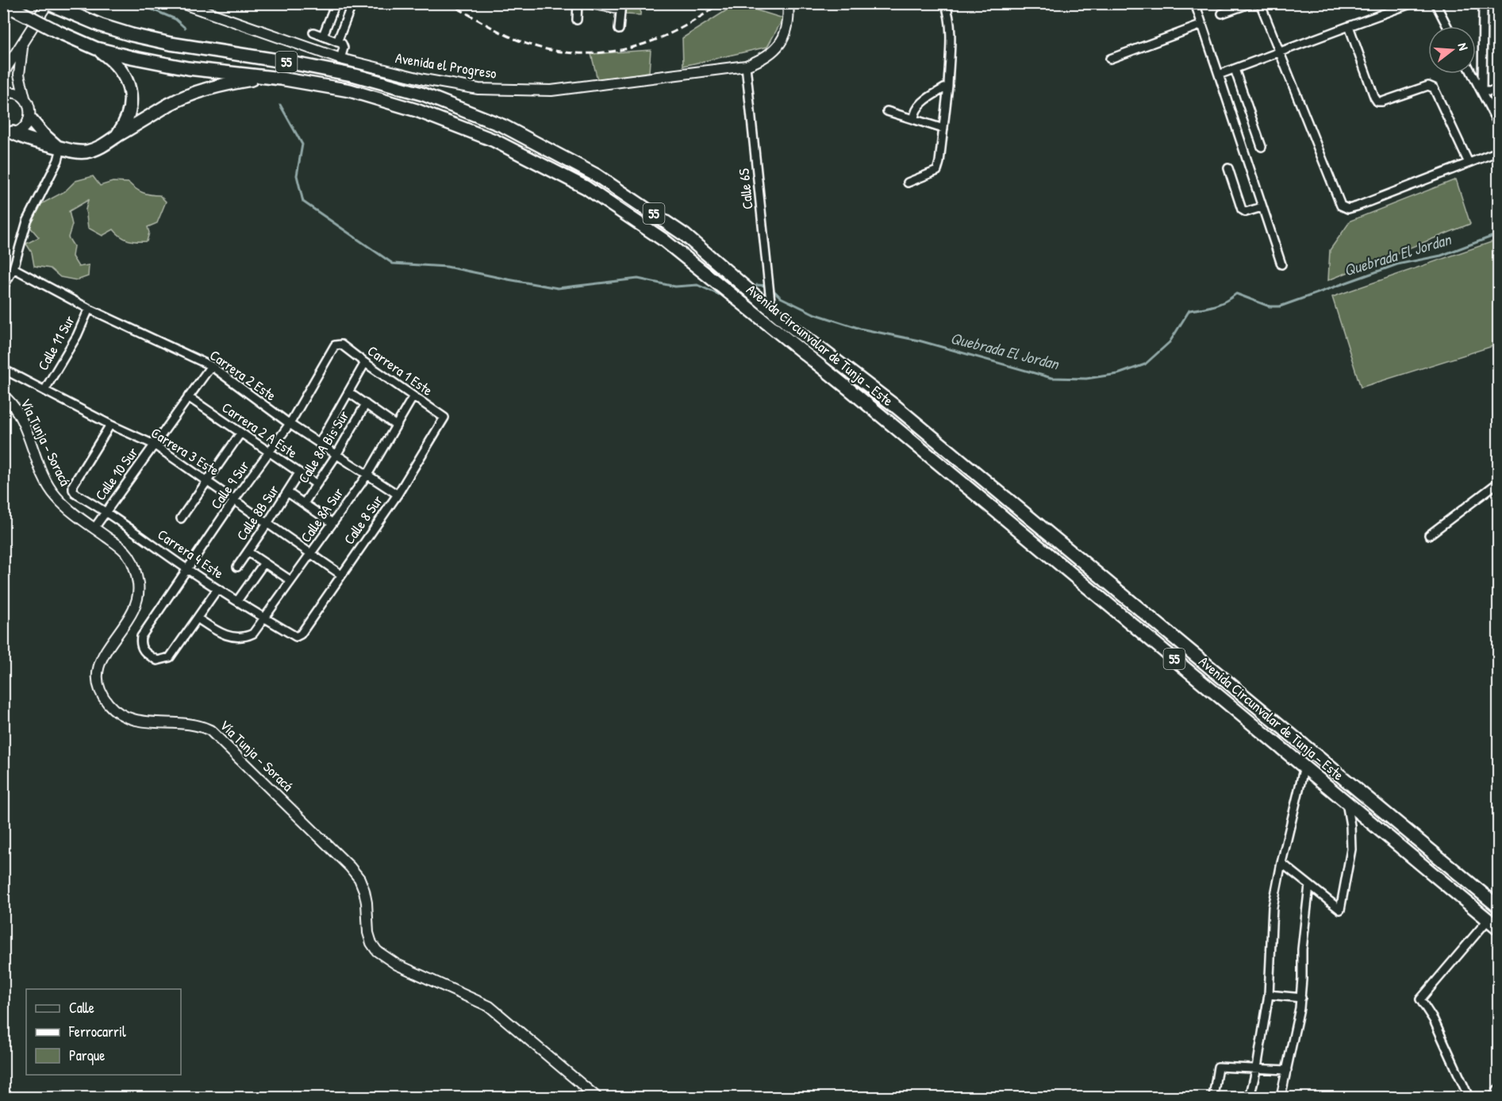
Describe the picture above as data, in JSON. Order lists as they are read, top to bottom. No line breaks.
{"streets":{"highway":["55","Avenida Circunvalar de Tunja - Este"],"main road":["Avenida el Progreso","Vía Tunja - Soracá"],"street":["Calle 6S","Calle 11 Sur","Carrera 1 Este","Carrera 2 Este","Carrera 2 A Este","Calle 8A Bis Sur","Carrera 3 Este","Calle 10 Sur","Calle 9 Sur","Calle 8B Sur","Calle 8A Sur","Calle 8 Sur","Carrera 4 Este"]},"crossings":[["Avenida el Progreso","Calle 6S"],["Calle 6S","Avenida Circunvalar de Tunja - Este"],["Calle 11 Sur","Carrera 2 Este"],["Calle 11 Sur","Carrera 3 Este"],["Carrera 1 Este","Calle 9 Sur"],["Carrera 1 Este","Calle 8A Sur"],["Carrera 1 Este","Calle 8 Sur"],["Carrera 2 Este","Calle 8A Bis Sur"],["Carrera 2 Este","Calle 10 Sur"],["Carrera 2 Este","Calle 9 Sur"],["Carrera 2 Este","Calle 8A Sur"],["Carrera 2 Este","Calle 8 Sur"],["Carrera 2 A Este","Calle 8A Bis Sur"],["Carrera 2 A Este","Calle 10 Sur"],["Carrera 2 A Este","Calle 9 Sur"],["Carrera 2 A Este","Calle 8B Sur"],["Vía Tunja - Soracá","Calle 10 Sur"],["Carrera 3 Este","Calle 10 Sur"],["Carrera 3 Este","Calle 9 Sur"],["Carrera 3 Este","Calle 8B Sur"],["Carrera 3 Este","Calle 8A Sur"],["Carrera 3 Este","Calle 8 Sur"],["Calle 10 Sur","Carrera 4 Este"],["Calle 9 Sur","Calle 8A Sur"],["Calle 9 Sur","Carrera 4 Este"],["Calle 8A Sur","Carrera 4 Este"],["Calle 8 Sur","Carrera 4 Este"]],"water":["Quebrada El Jordan"],"legend":["Calle","Ferrocarril","Parque"],"north":"right"}
